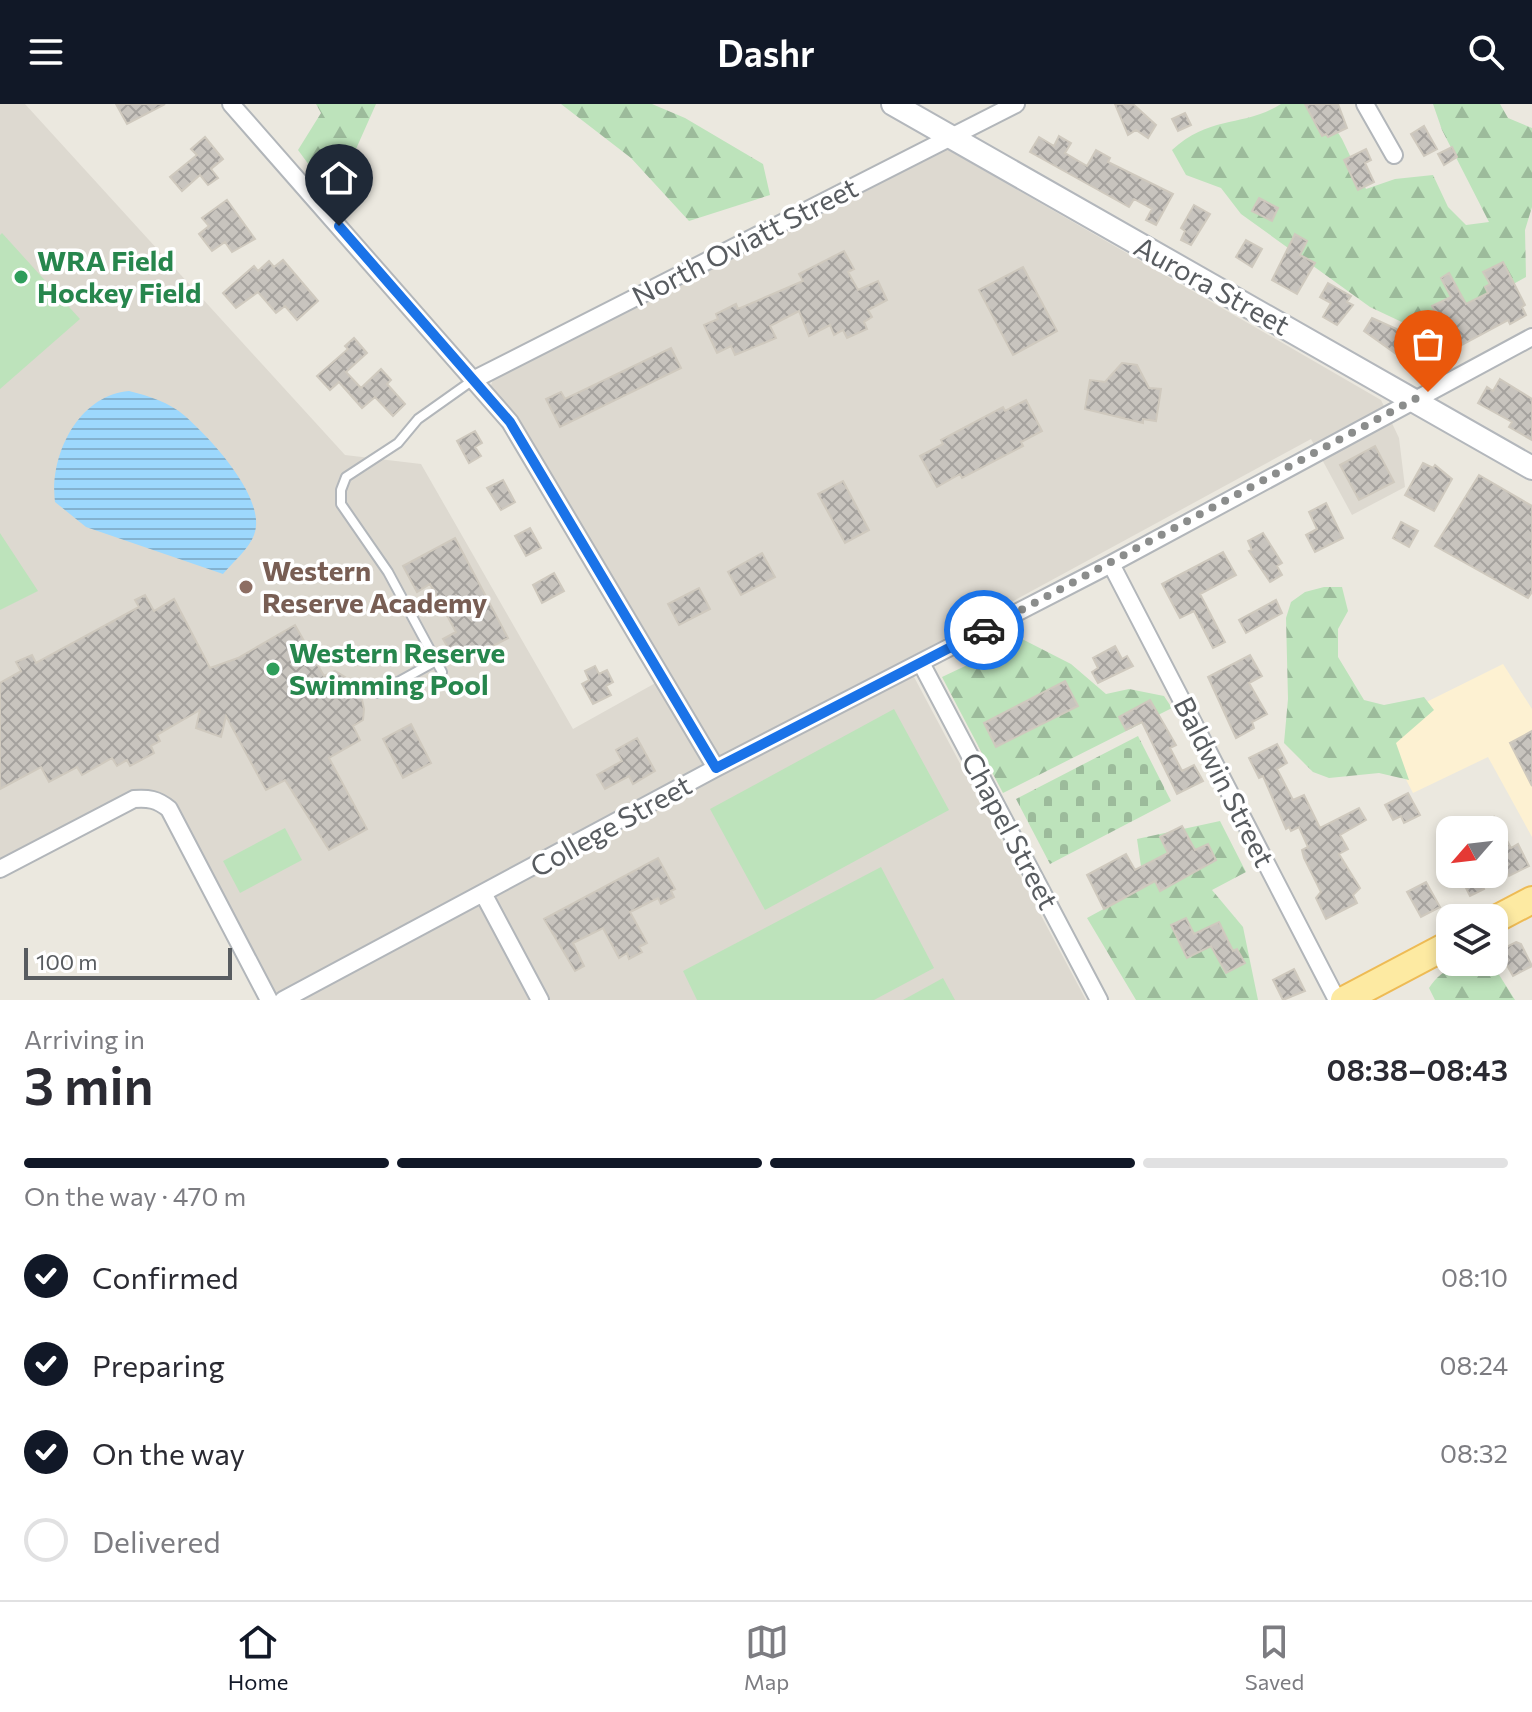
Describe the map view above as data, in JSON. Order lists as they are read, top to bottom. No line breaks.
{"streets":{"street":["North Oviatt Street","Aurora Street","Baldwin Street","College Street","Chapel Street"]},"crossings":[["North Oviatt Street","Aurora Street"],["Aurora Street","College Street"],["Baldwin Street","College Street"],["College Street","Chapel Street"]],"places":["WRA Field Hockey Field","Western Reserve Academy","Western Reserve Swimming Pool"],"scale_bar":"100 m","north":"bottom left","page":{"header":"Dashr","scale":"100 m","heading":["3 min","Arriving in","08:38–08:43"],"bar":"On the way · 470 m","list":[["Confirmed","08:10"],["Preparing","08:24"],["On the way","08:32"],"Delivered"],"tabs":["Home","Map","Saved"]}}
